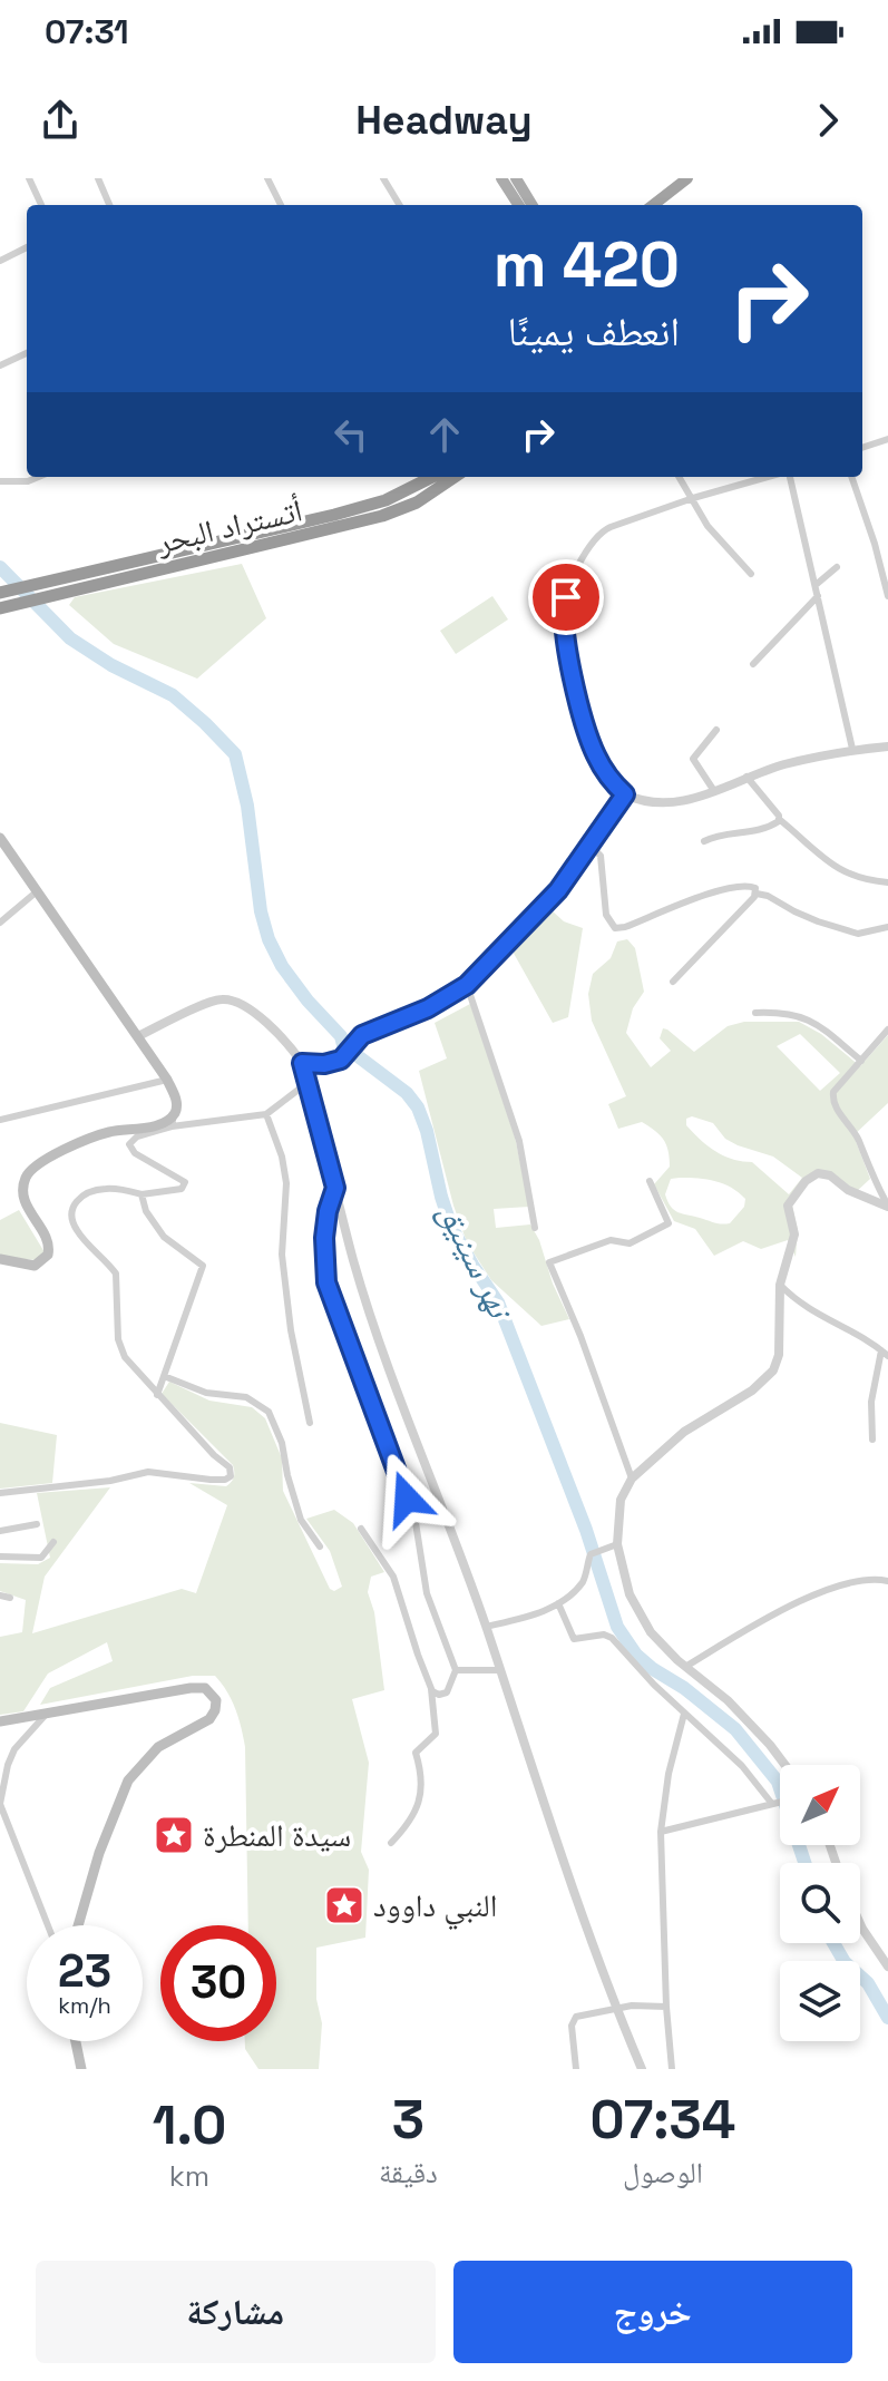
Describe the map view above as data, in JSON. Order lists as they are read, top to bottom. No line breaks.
{"streets":{"highway":["أتستراد البحر"]},"water":["نهر سينيق"],"places":{"place":["سيدة المنطرة","النبي داوود"]},"north":"top right","page":{"status":"07:31","header":"Headway","turn":["420 m","انعطف يمينًا"],"speed":"23 km/h","limit":"30","eta":["07:34","الوصول","3","دقيقة","1.0","km"],"buttons":["خروج","مشاركة"]}}
